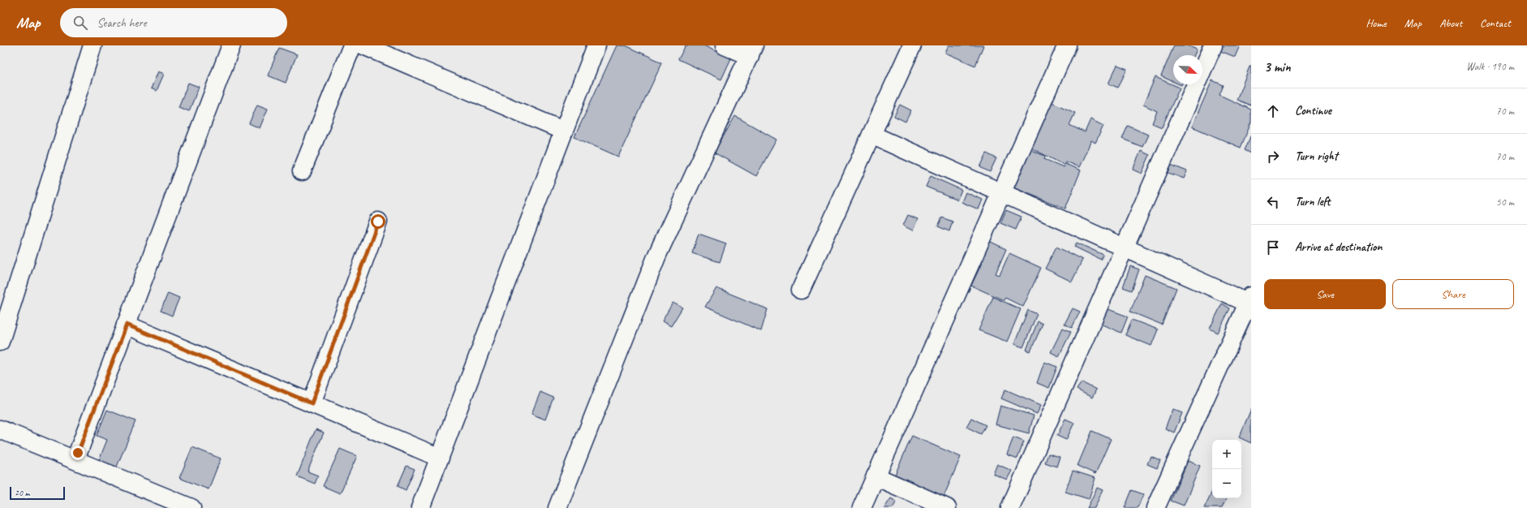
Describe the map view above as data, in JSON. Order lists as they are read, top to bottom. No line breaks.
{"scale_bar":"20 m","north":"bottom right","page":{"header":"Map","search":"Search here","nav":["Home","Map","About","Contact"],"heading":["3 min","Walk · 190 m"],"list":[["Continue","70 m"],["Turn right","70 m"],["Turn left","50 m"],"Arrive at destination"],"buttons":["Save","Share"],"map_buttons":["+","−"],"scale":"20 m"}}
